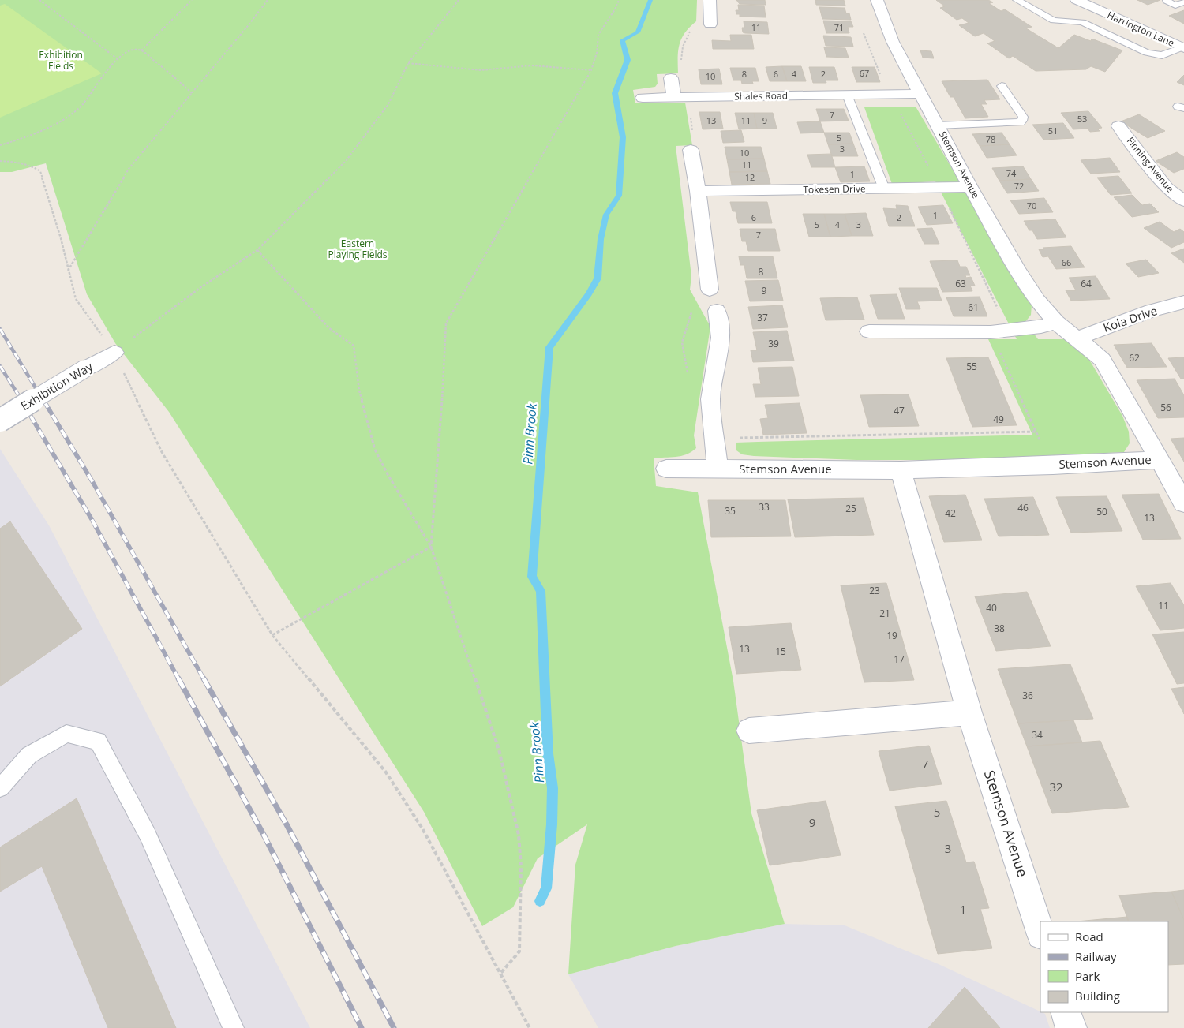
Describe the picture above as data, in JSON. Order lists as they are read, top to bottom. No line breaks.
{"streets":{"street":["Harrington Lane","Shales Road","Stemson Avenue","Finning Avenue","Tokesen Drive","Kola Drive","Exhibition Way"]},"crossings":[["Shales Road","Stemson Avenue"],["Stemson Avenue","Tokesen Drive"],["Stemson Avenue","Kola Drive"]],"water":["Pinn Brook"],"parks":["Exhibition Fields","Eastern Playing Fields"],"house_numbers":["11","71","67","8","6","4","2","10","7","53","13","11","9","51","5","78","3","10","11","74","1","12","72","70","1","6","2","5","4","3","7","66","8","63","64","9","61","37","39","62","55","56","47","49","33","46","25","35","50","42","13","23","11","40","21","38","19","13","15","17","36","34","7","32","5","9","3","1"],"legend":["Road","Railway","Park","Building"]}
